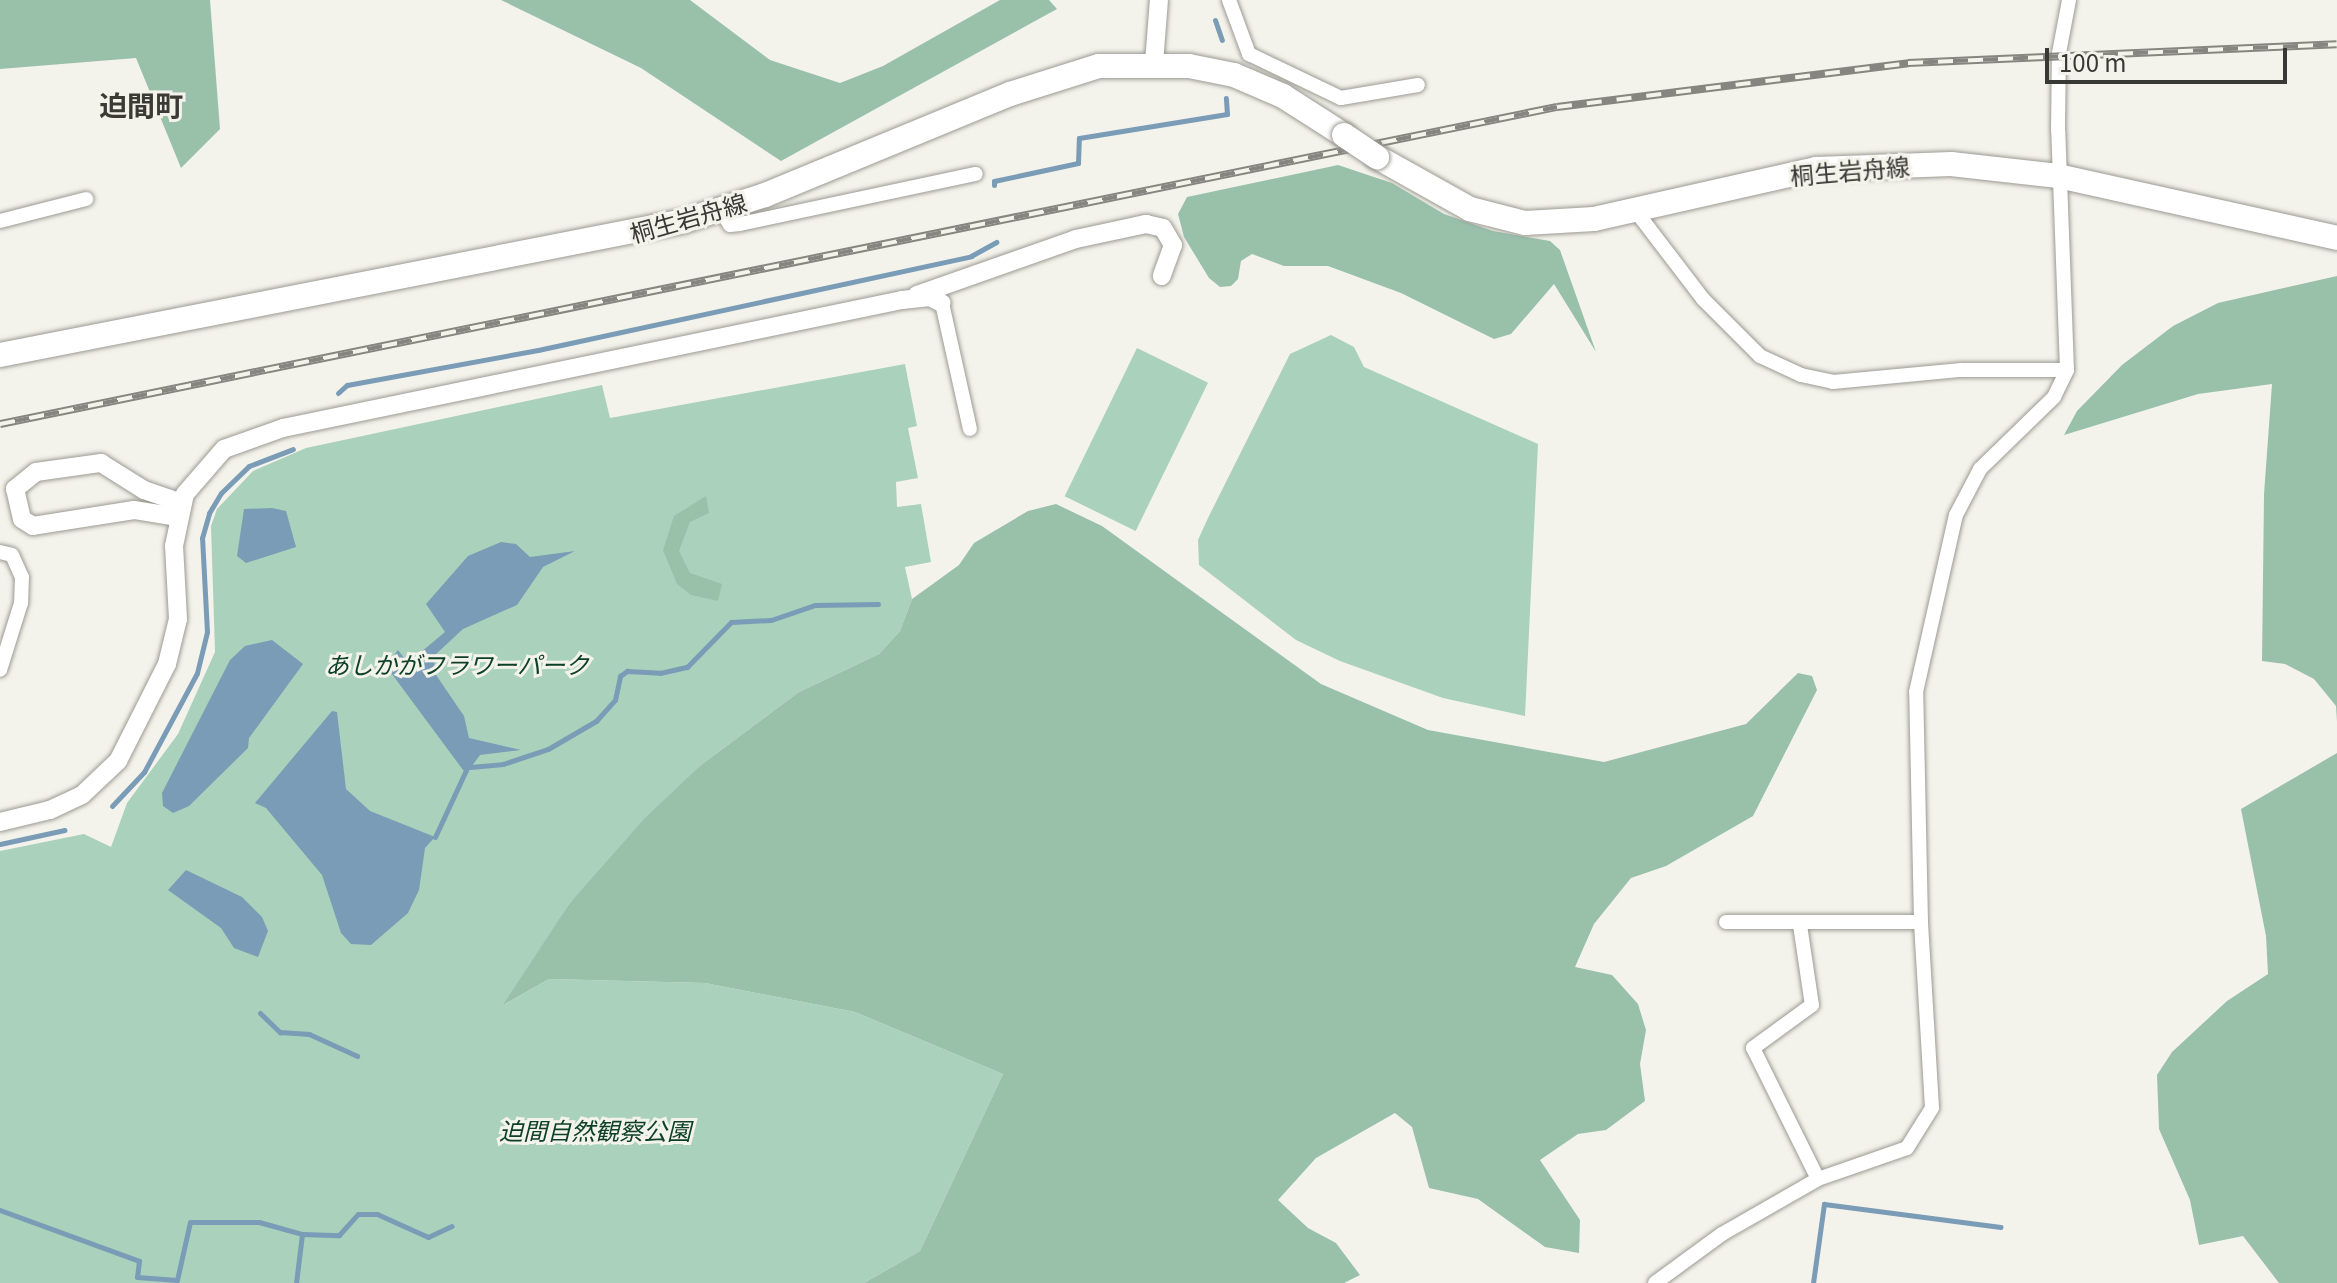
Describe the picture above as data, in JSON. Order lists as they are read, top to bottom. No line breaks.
{"streets":{"main road":["桐生岩舟線"]},"districts":["迫間町"],"parks":["あしかがフラワーパーク","迫間自然観察公園"],"scale_bar":"100 m"}
